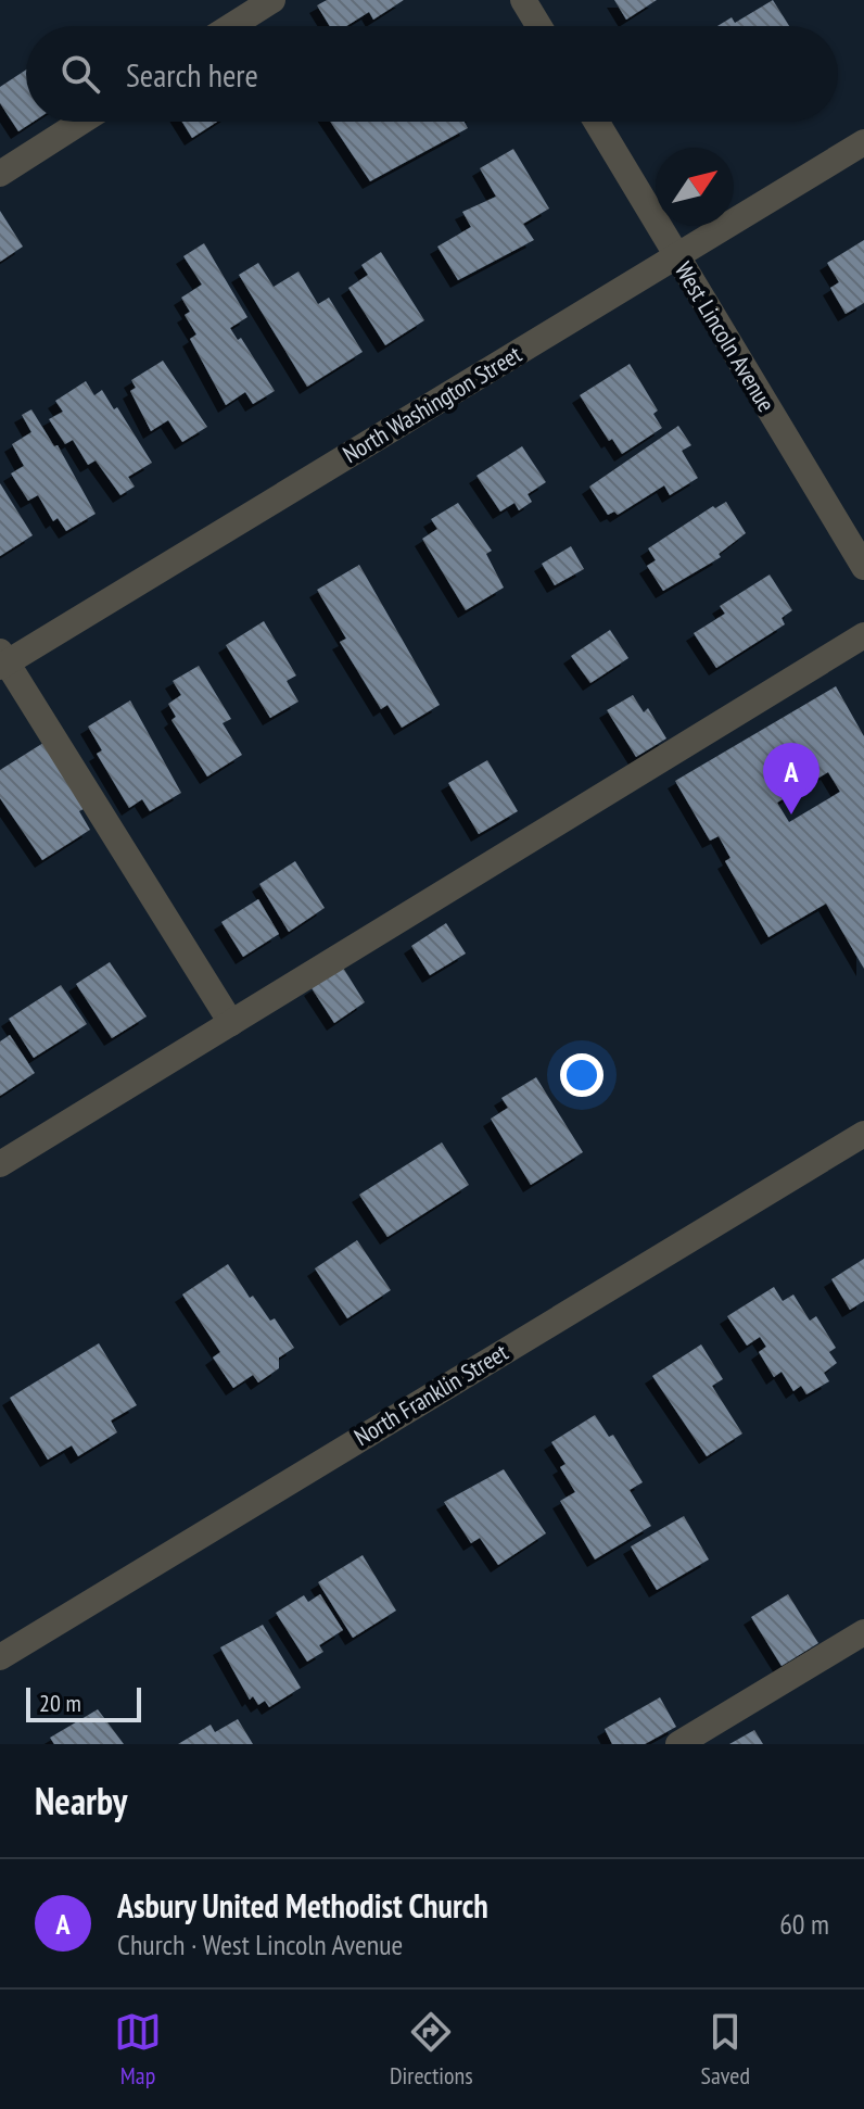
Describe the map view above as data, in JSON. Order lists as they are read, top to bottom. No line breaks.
{"streets":{"street":["West Lincoln Avenue","North Washington Street","North Franklin Street"]},"crossings":[["West Lincoln Avenue","North Washington Street"]],"scale_bar":"20 m","north":"top right","page":{"search":"Search here","pins":"A","scale":"20 m","heading":"Nearby","list":[{"mark":"A","name":"Asbury United Methodist Church","note":"Church · West Lincoln Avenue","value":"60 m"}],"nav":["Map","Directions","Saved"]}}
